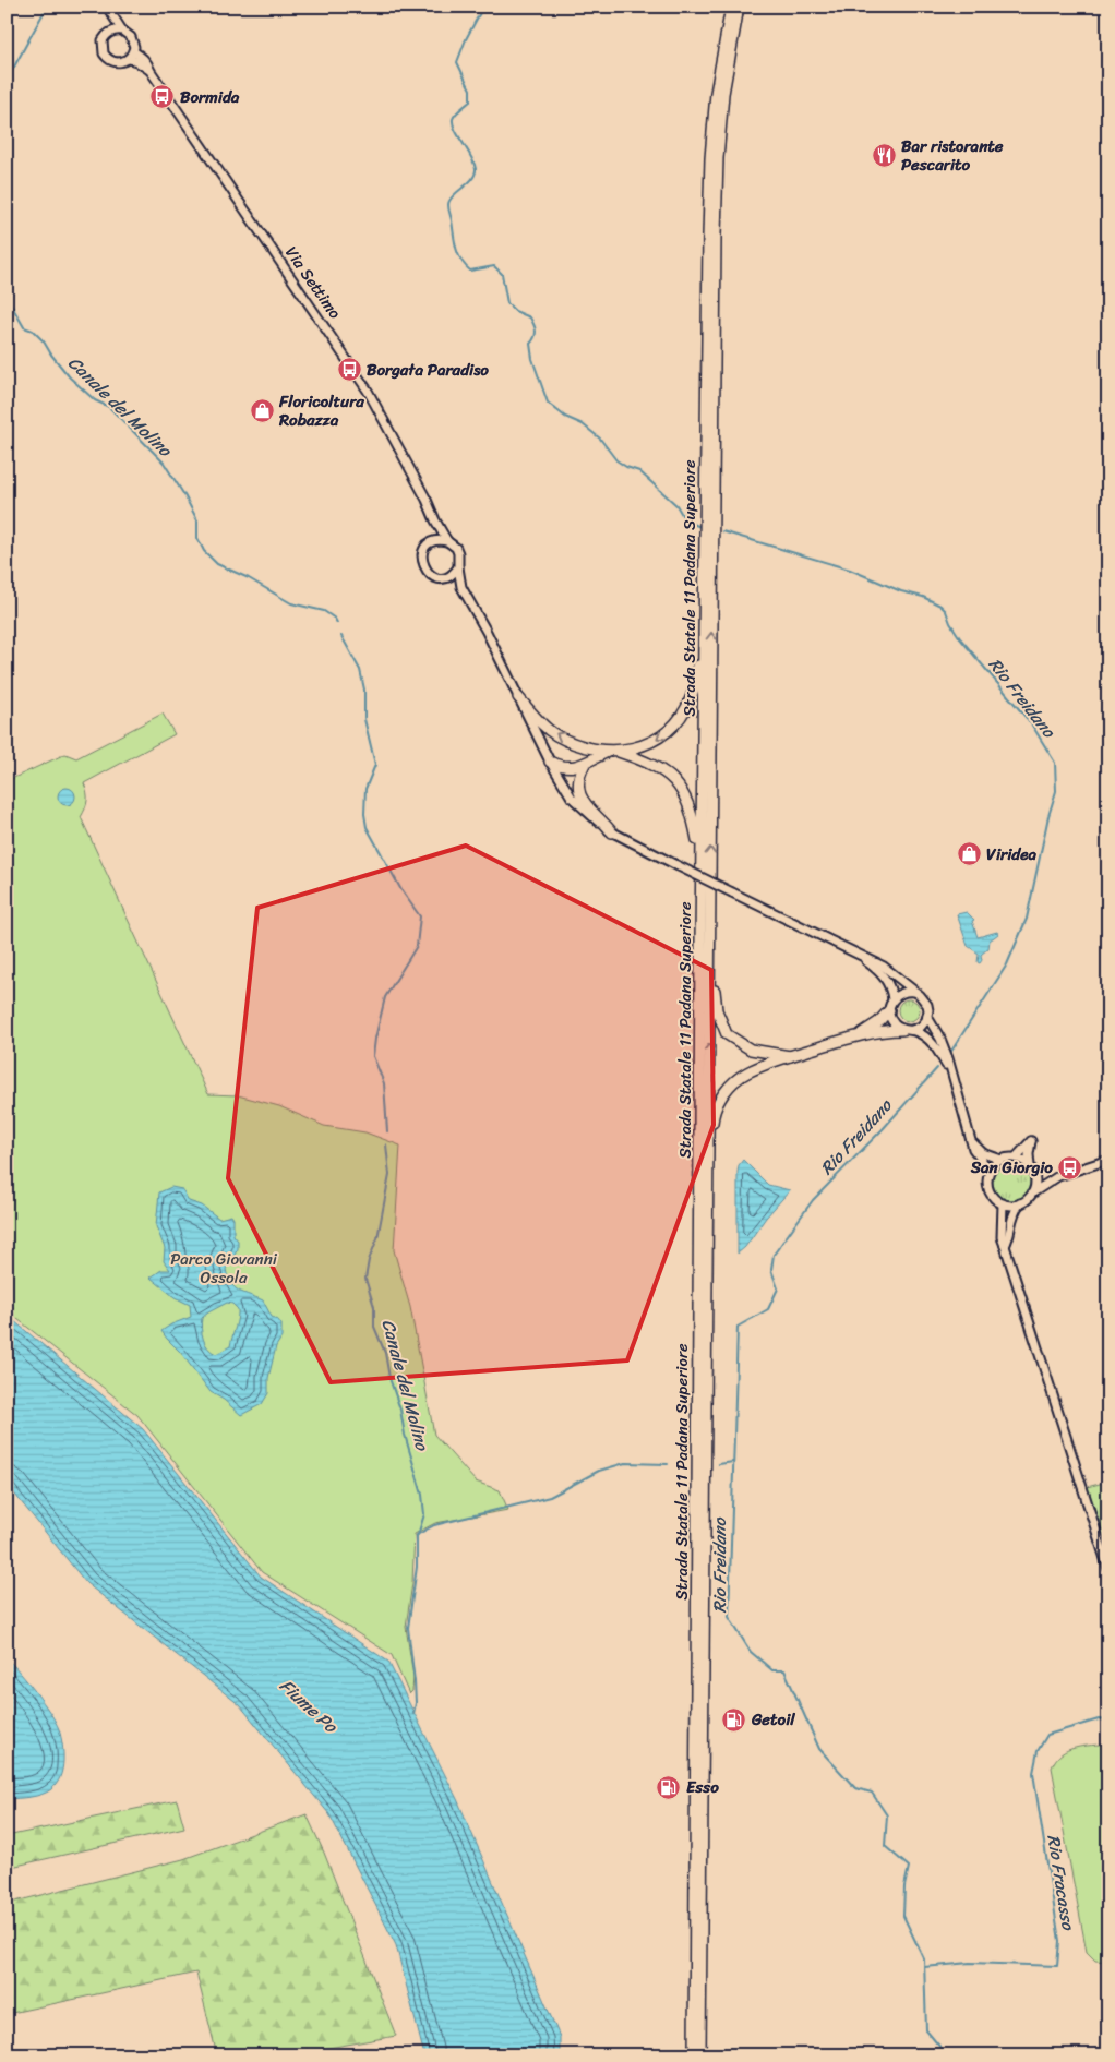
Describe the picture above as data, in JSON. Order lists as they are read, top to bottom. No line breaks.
{"streets":{"highway":["Strada Statale 11 Padana Superiore"],"street":["Via Settimo"]},"water":["Canale del Molino","Rio Freidano","Fiume Po","Rio Fracasso"],"parks":["Parco Giovanni Ossola"],"places":{"bus stop":["Bormida","Borgata Paradiso","San Giorgio"],"restaurant":["Bar ristorante Pescarito"],"shop":["Floricoltura Robazza","Viridea"],"fuel station":["Getoil","Esso"]}}
